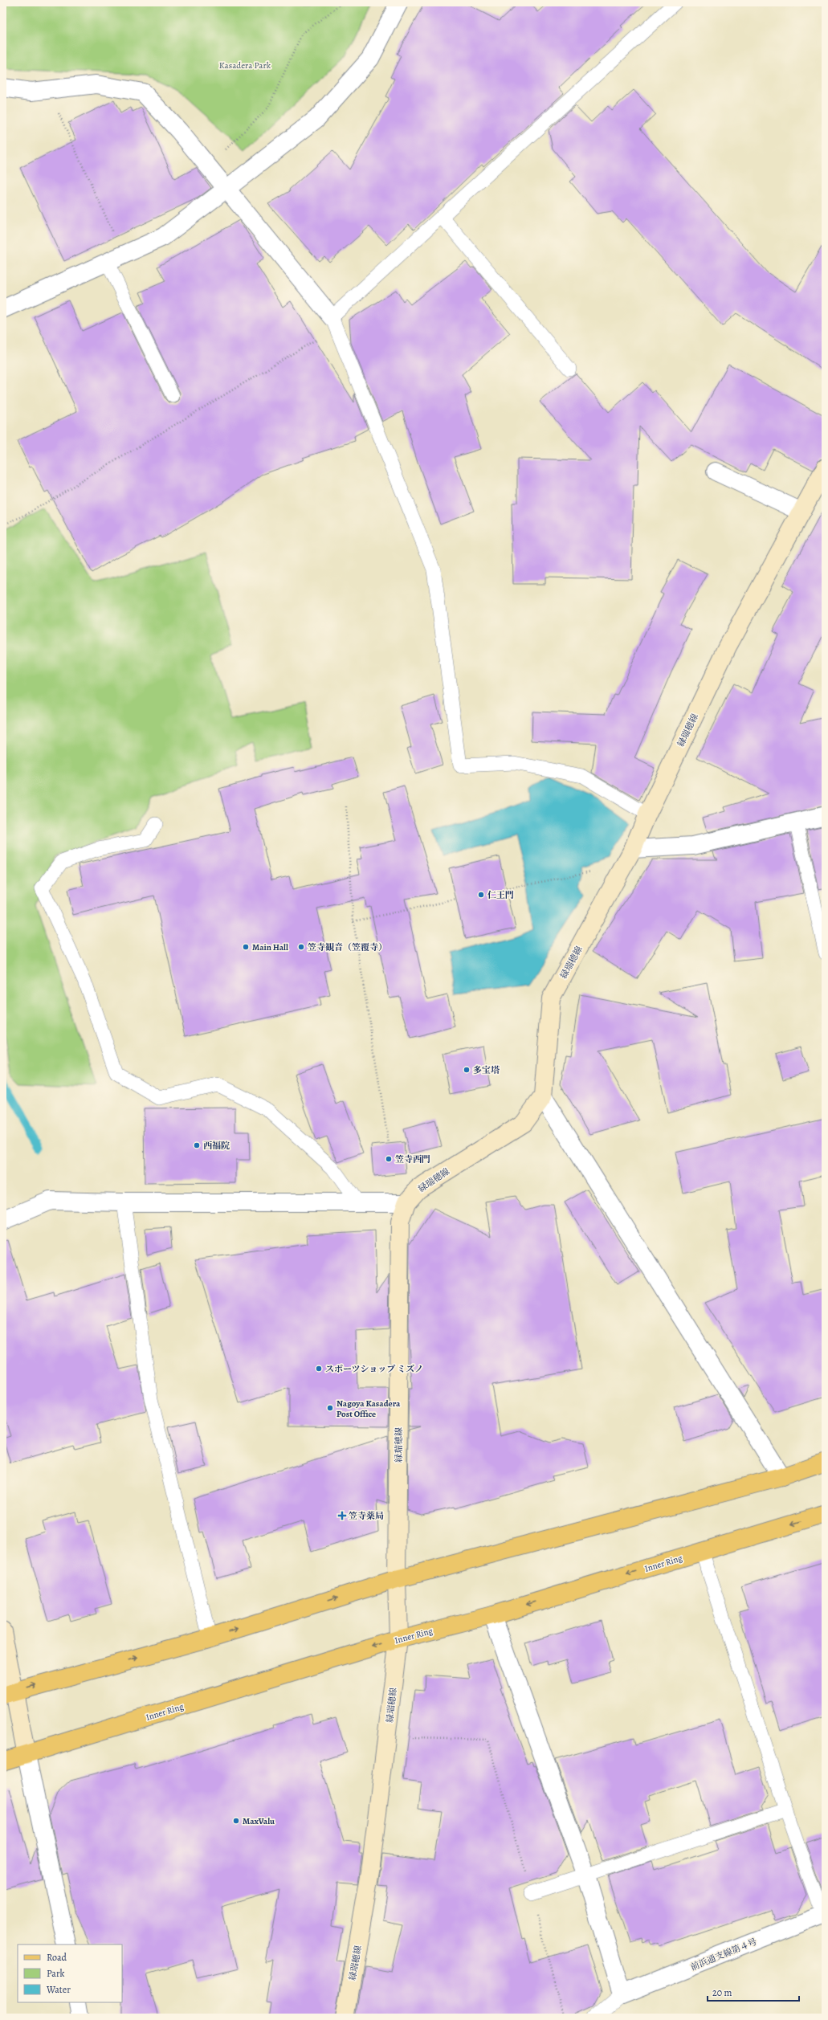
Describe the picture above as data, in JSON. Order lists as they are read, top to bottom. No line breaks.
{"streets":{"main road":["緑瑞穂線","Inner Ring"],"street":["前浜通支線第４号"]},"crossings":[["緑瑞穂線","Inner Ring"]],"parks":["Kasadera Park"],"places":{"other":["仁王門","Main Hall","笠寺観音（笠覆寺）","多宝塔","西福院","笠寺西門","スポーツショップ ミズノ","Nagoya Kasadera Post Office","MaxValu"],"health":["笠寺薬局"]},"legend":["Road","Park","Water"],"scale_bar":"20 m"}
